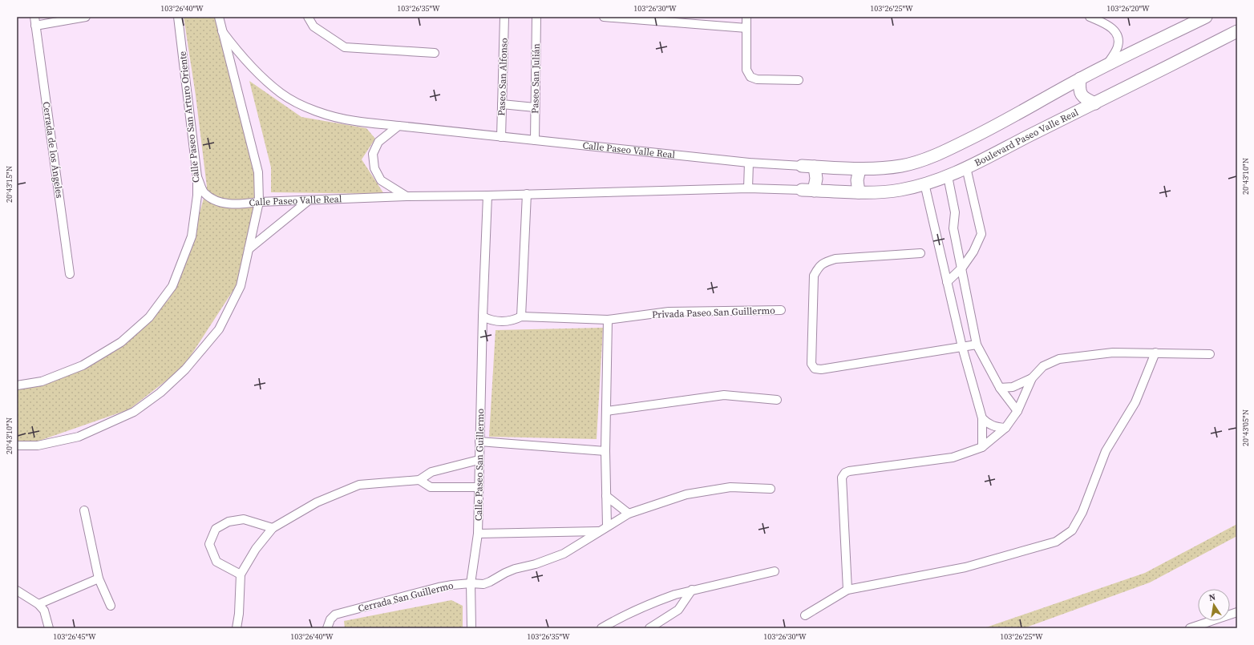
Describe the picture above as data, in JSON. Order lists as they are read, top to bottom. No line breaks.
{"streets":{"street":["Paseo San Alfonso","Paseo San Julián","Calle Paseo San Arturo Oriente","Boulevard Paseo Valle Real","Cerrada de los Ángeles","Calle Paseo Valle Real","Privada Paseo San Guillermo","Calle Paseo San Guillermo","Cerrada San Guillermo"]},"crossings":[["Paseo San Alfonso","Calle Paseo Valle Real"],["Paseo San Julián","Calle Paseo Valle Real"],["Calle Paseo San Arturo Oriente","Calle Paseo Valle Real"],["Boulevard Paseo Valle Real","Calle Paseo Valle Real"],["Calle Paseo Valle Real","Calle Paseo San Guillermo"],["Calle Paseo San Guillermo","Cerrada San Guillermo"]],"north":"top","coordinates":["103°26'40\"W","103°26'35\"W","103°26'30\"W","103°26'25\"W","103°26'20\"W","20°43'10\"N","20°43'15\"N","20°43'05\"N","103°26'45\"W"]}
